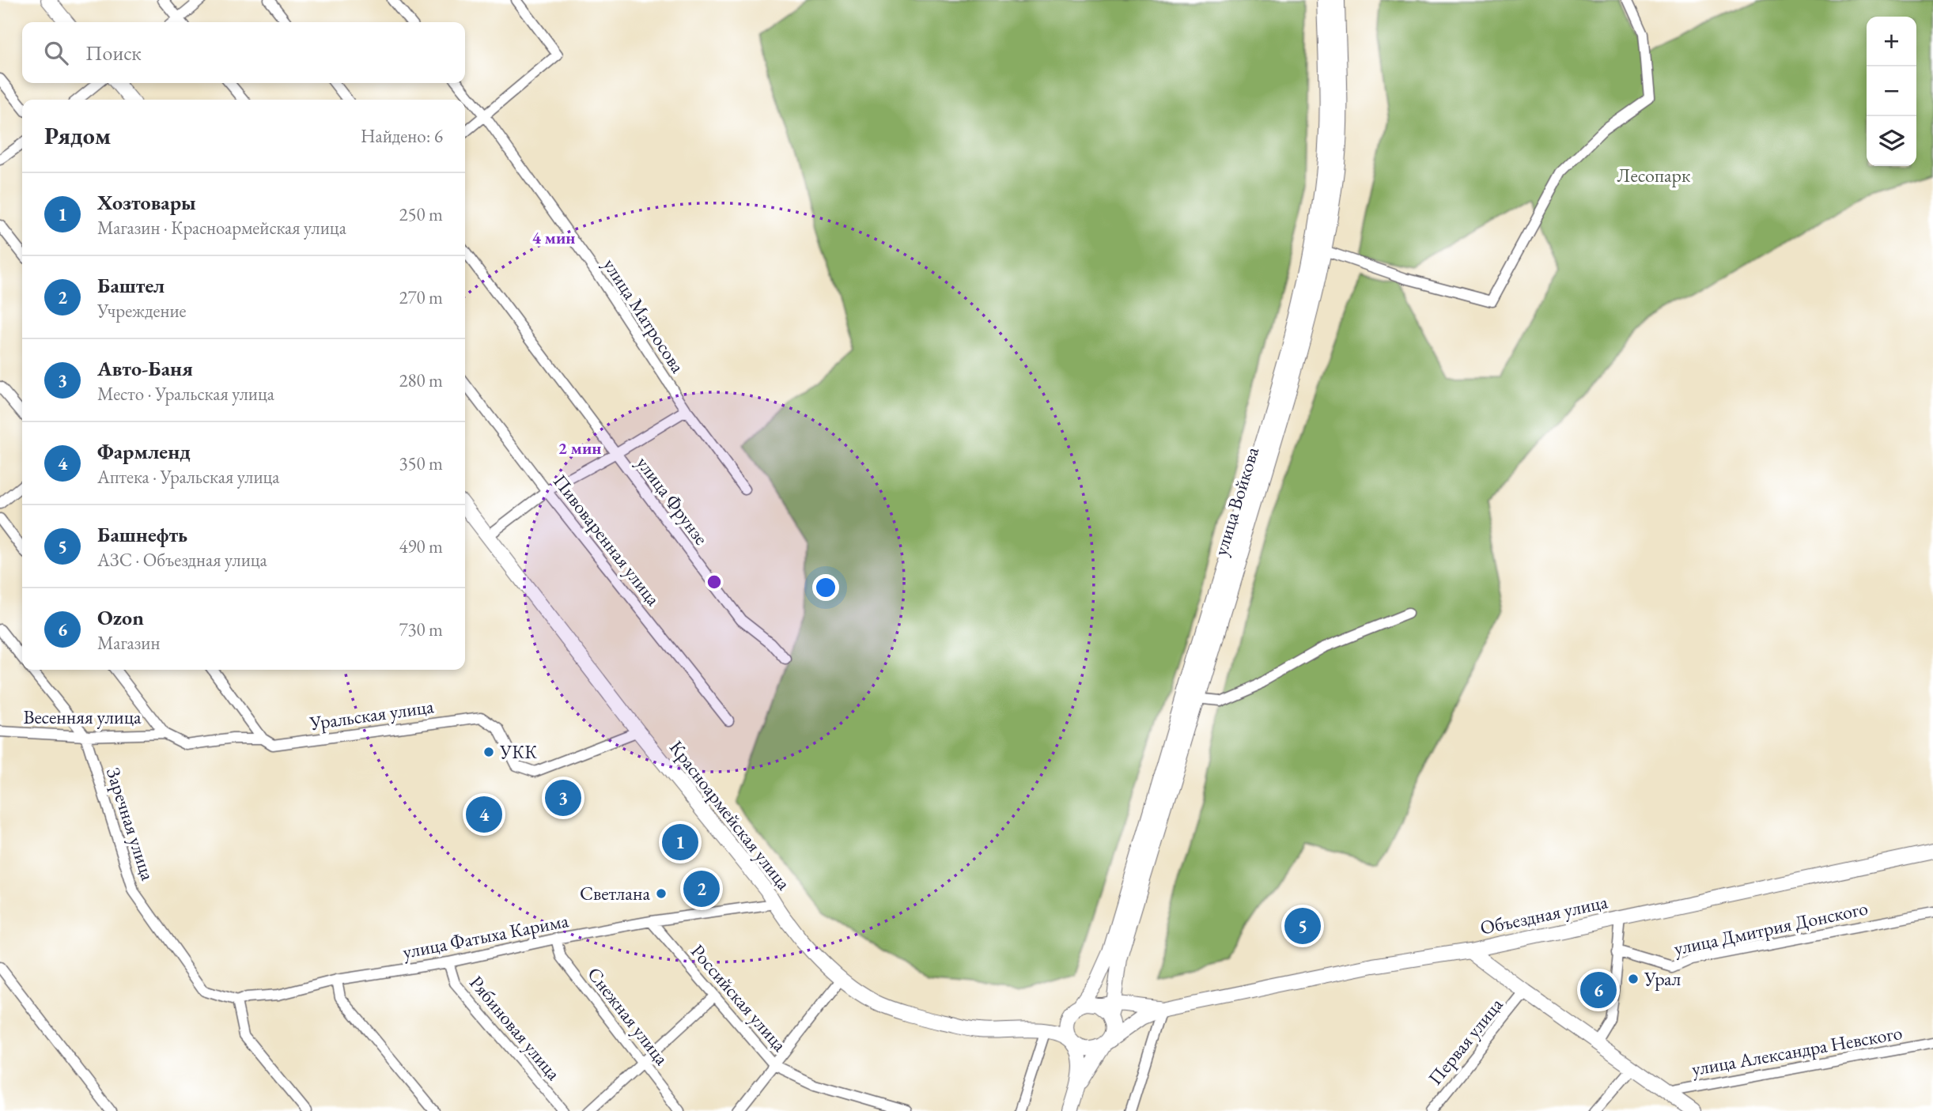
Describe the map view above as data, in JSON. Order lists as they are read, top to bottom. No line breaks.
{"streets":{"main road":["улица Войкова","Красноармейская улица","Объездная улица"],"street":["улица Матросова","улица Фрунзе","Пивоваренная улица","Уральская улица","Весенняя улица","Заречная улица","улица Дмитрия Донского","улица Фатыха Карима","Российская улица","Снежная улица","Рябиновая улица","Первая улица","улица Александра Невского"]},"crossings":[["Уральская улица","Весенняя улица"],["Уральская улица","Красноармейская улица"],["Весенняя улица","Заречная улица"],["Красноармейская улица","улица Фатыха Карима"],["Заречная улица","улица Фатыха Карима"],["улица Фатыха Карима","Российская улица"],["улица Фатыха Карима","Снежная улица"],["улица Фатыха Карима","Рябиновая улица"]],"parks":["Лесопарк"],"places":["УКК","Светлана","Урал"],"page":{"map_buttons":["+","−"],"search":"Поиск","heading":["Рядом","Найдено: 6"],"list":[{"mark":"1","name":"Хозтовары","note":"Магазин · Красноармейская улица","value":"250 m"},{"mark":"2","name":"Баштел","note":"Учреждение","value":"270 m"},{"mark":"3","name":"Авто-Баня","note":"Место · Уральская улица","value":"280 m"},{"mark":"4","name":"Фармленд","note":"Аптека · Уральская улица","value":"350 m"},{"mark":"5","name":"Башнефть","note":"АЗС · Объездная улица","value":"490 m"},{"mark":"6","name":"Ozon","note":"Магазин","value":"730 m"}],"pins":["3","4","1","2","5","6"]},"rings":["4 мин","2 мин"]}
